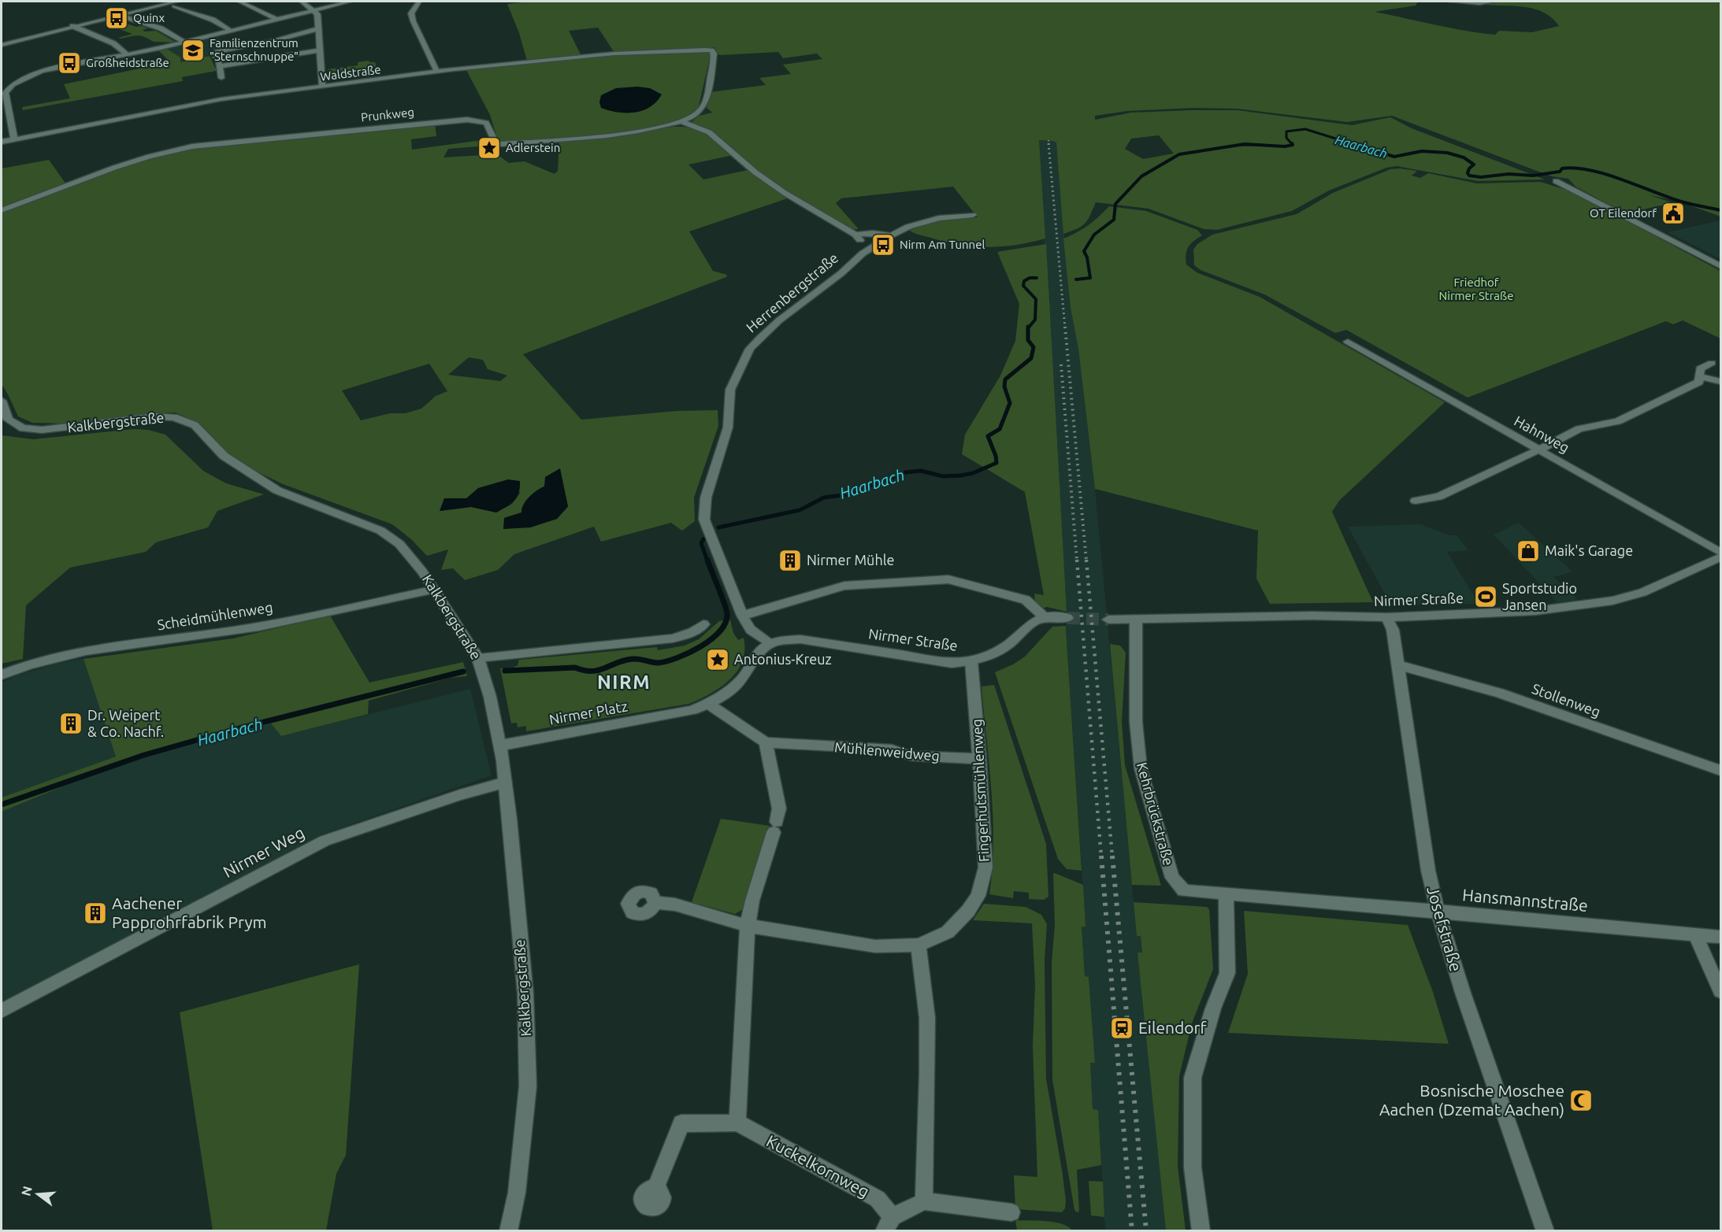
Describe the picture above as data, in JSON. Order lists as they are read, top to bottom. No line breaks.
{"streets":{"street":["Waldstraße","Prunkweg","Herrenbergstraße","Kalkbergstraße","Hahnweg","Nirmer Straße","Scheidmühlenweg","Stollenweg","Nirmer Platz","Mühlenweidweg","Fingerhutsmühlenweg","Kehrbrückstraße","Nirmer Weg","Hansmannstraße","Josefstraße","Kuckelkornweg"]},"crossings":[["Waldstraße","Prunkweg"],["Herrenbergstraße","Nirmer Straße"],["Herrenbergstraße","Nirmer Platz"],["Kalkbergstraße","Scheidmühlenweg"],["Kalkbergstraße","Nirmer Platz"],["Kalkbergstraße","Nirmer Weg"],["Nirmer Straße","Nirmer Platz"],["Nirmer Straße","Fingerhutsmühlenweg"],["Nirmer Straße","Kehrbrückstraße"],["Nirmer Straße","Josefstraße"],["Stollenweg","Josefstraße"],["Mühlenweidweg","Fingerhutsmühlenweg"],["Kehrbrückstraße","Hansmannstraße"],["Hansmannstraße","Josefstraße"]],"districts":["NIRM"],"water":["Haarbach"],"parks":["Friedhof Nirmer Straße"],"places":{"bus stop":["Quinx","Großheidstraße","Nirm Am Tunnel"],"school or university":["Familienzentrum \"Sternschnuppe\""],"place":["Adlerstein","Antonius-Kreuz"],"public building":["OT Eilendorf"],"shop":["Maik's Garage"],"building":["Nirmer Mühle","Dr. Weipert & Co. Nachf.","Aachener Papprohrfabrik Prym"],"sports":["Sportstudio Jansen"],"station":["Eilendorf"],"mosque":["Bosnische Moschee Aachen (Dzemat Aachen)"]},"north":"left"}
